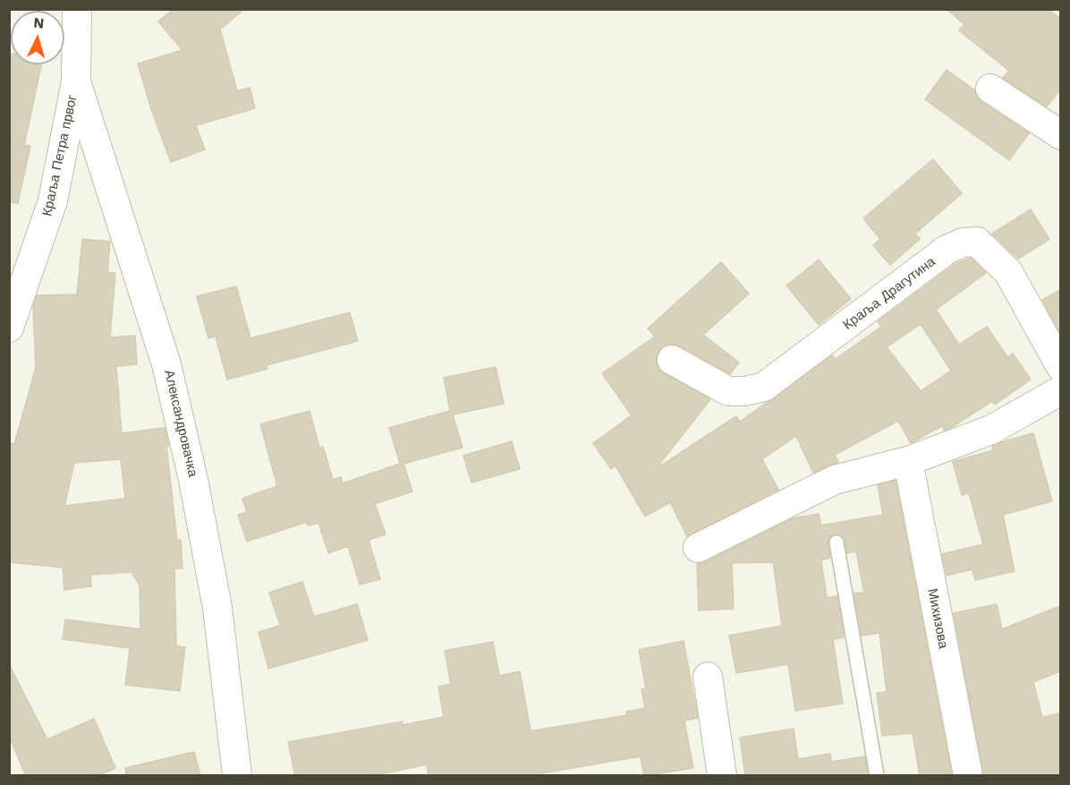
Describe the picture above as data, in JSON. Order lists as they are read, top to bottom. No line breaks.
{"streets":{"street":["Краља Петра првог","Краља Драгутина","Александровачка","Михизова"]},"crossings":[["Краља Петра првог","Александровачка"]],"north":"top"}
